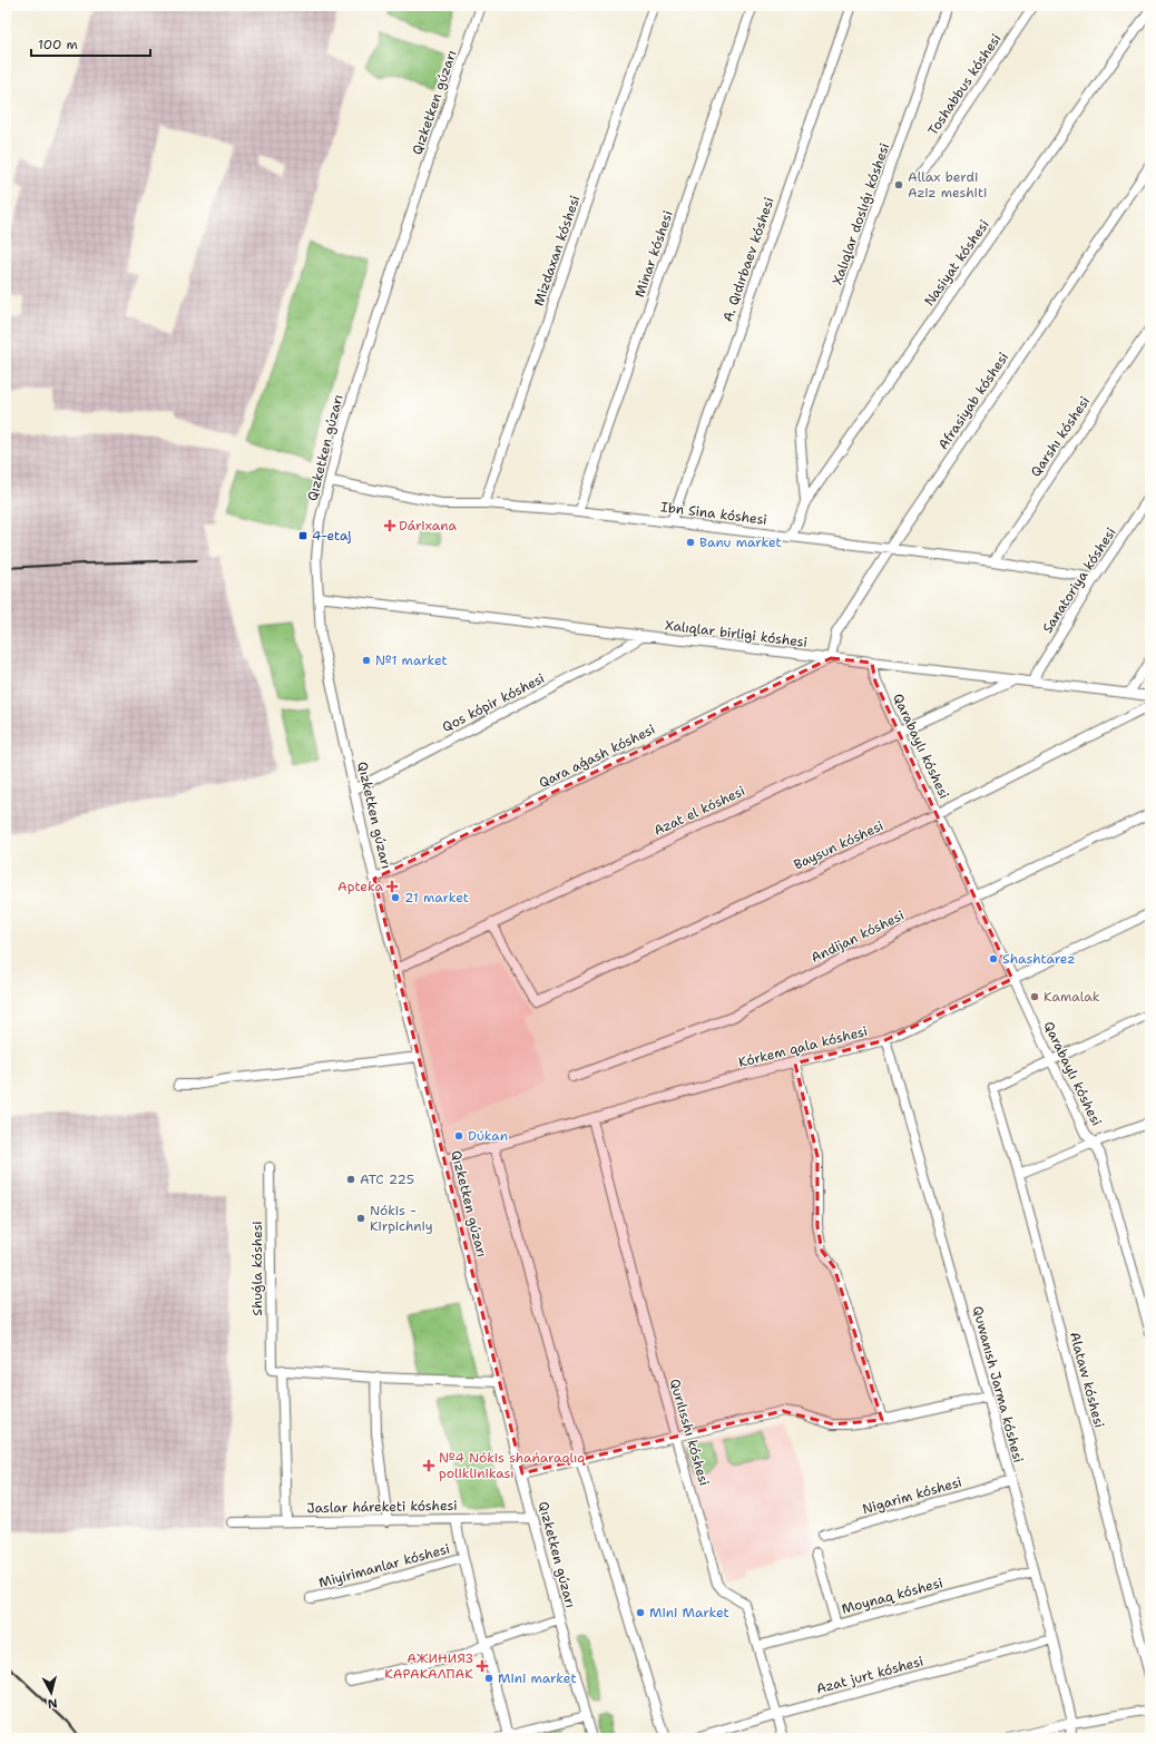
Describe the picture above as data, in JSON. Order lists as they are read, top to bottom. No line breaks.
{"streets":{"street":["Toshabbus kóshesi","Qızketken gúzarı","Xalıqlar doslıǵı kóshesi","Mizdaxan kóshesi","Minar kóshesi","A. Qıdırbaev kóshesi","Nasiyat kóshesi","Afrasiyab kóshesi","Qarshı kóshesi","Ibn Sina kóshesi","Sanatoriya kóshesi","Xalıqlar birligi kóshesi","Qos kópir kóshesi","Qarabaylı kóshesi","Qara aǵash kóshesi","Azat el kóshesi","Baysun kóshesi","Andijan kóshesi","Kórkem qala kóshesi","Shuǵla kóshesi","Alataw kóshesi","Quwanısh Jarma kóshesi","Qurılısshı kóshesi","Nigarim kóshesi","Jaslar háreketi kóshesi","Miyirimanlar kóshesi","Moynaq kóshesi","Azat jurt kóshesi"]},"crossings":[["Qızketken gúzarı","Ibn Sina kóshesi"],["Qızketken gúzarı","Xalıqlar birligi kóshesi"],["Qızketken gúzarı","Qos kópir kóshesi"],["Qızketken gúzarı","Qara aǵash kóshesi"],["Qızketken gúzarı","Azat el kóshesi"],["Qızketken gúzarı","Kórkem qala kóshesi"],["Qızketken gúzarı","Jaslar háreketi kóshesi"],["Xalıqlar doslıǵı kóshesi","Nasiyat kóshesi"],["Mizdaxan kóshesi","Ibn Sina kóshesi"],["Minar kóshesi","Ibn Sina kóshesi"],["A. Qıdırbaev kóshesi","Ibn Sina kóshesi"],["Nasiyat kóshesi","Ibn Sina kóshesi"],["Afrasiyab kóshesi","Ibn Sina kóshesi"],["Afrasiyab kóshesi","Xalıqlar birligi kóshesi"],["Afrasiyab kóshesi","Qara aǵash kóshesi"],["Qarshı kóshesi","Ibn Sina kóshesi"],["Ibn Sina kóshesi","Sanatoriya kóshesi"],["Sanatoriya kóshesi","Xalıqlar birligi kóshesi"],["Xalıqlar birligi kóshesi","Qos kópir kóshesi"],["Xalıqlar birligi kóshesi","Qarabaylı kóshesi"],["Xalıqlar birligi kóshesi","Qara aǵash kóshesi"],["Xalıqlar birligi kóshesi","Azat el kóshesi"],["Qarabaylı kóshesi","Azat el kóshesi"],["Qarabaylı kóshesi","Baysun kóshesi"],["Qarabaylı kóshesi","Andijan kóshesi"],["Qarabaylı kóshesi","Kórkem qala kóshesi"],["Qarabaylı kóshesi","Alataw kóshesi"],["Azat el kóshesi","Baysun kóshesi"],["Kórkem qala kóshesi","Quwanısh Jarma kóshesi"],["Kórkem qala kóshesi","Qurılısshı kóshesi"],["Quwanısh Jarma kóshesi","Nigarim kóshesi"],["Quwanısh Jarma kóshesi","Moynaq kóshesi"],["Quwanısh Jarma kóshesi","Azat jurt kóshesi"],["Qurılısshı kóshesi","Moynaq kóshesi"],["Qurılısshı kóshesi","Azat jurt kóshesi"]],"places":{"other":["Allax berdi Aziz meshiti","Banu market","№1 market","21 market","Shashtarez","Kamalak","Dúkan","АТС 225","Nókis - Kirpichniy","Mini Market","Mini market"],"health":["Dárixana","Apteka","№4 Nókis shańaraqlıq poliklinikası","АЖИНИЯЗ КАРАКАЛПАК"],"transit":["4-etaj"]},"scale_bar":"100 m","north":"bottom"}
